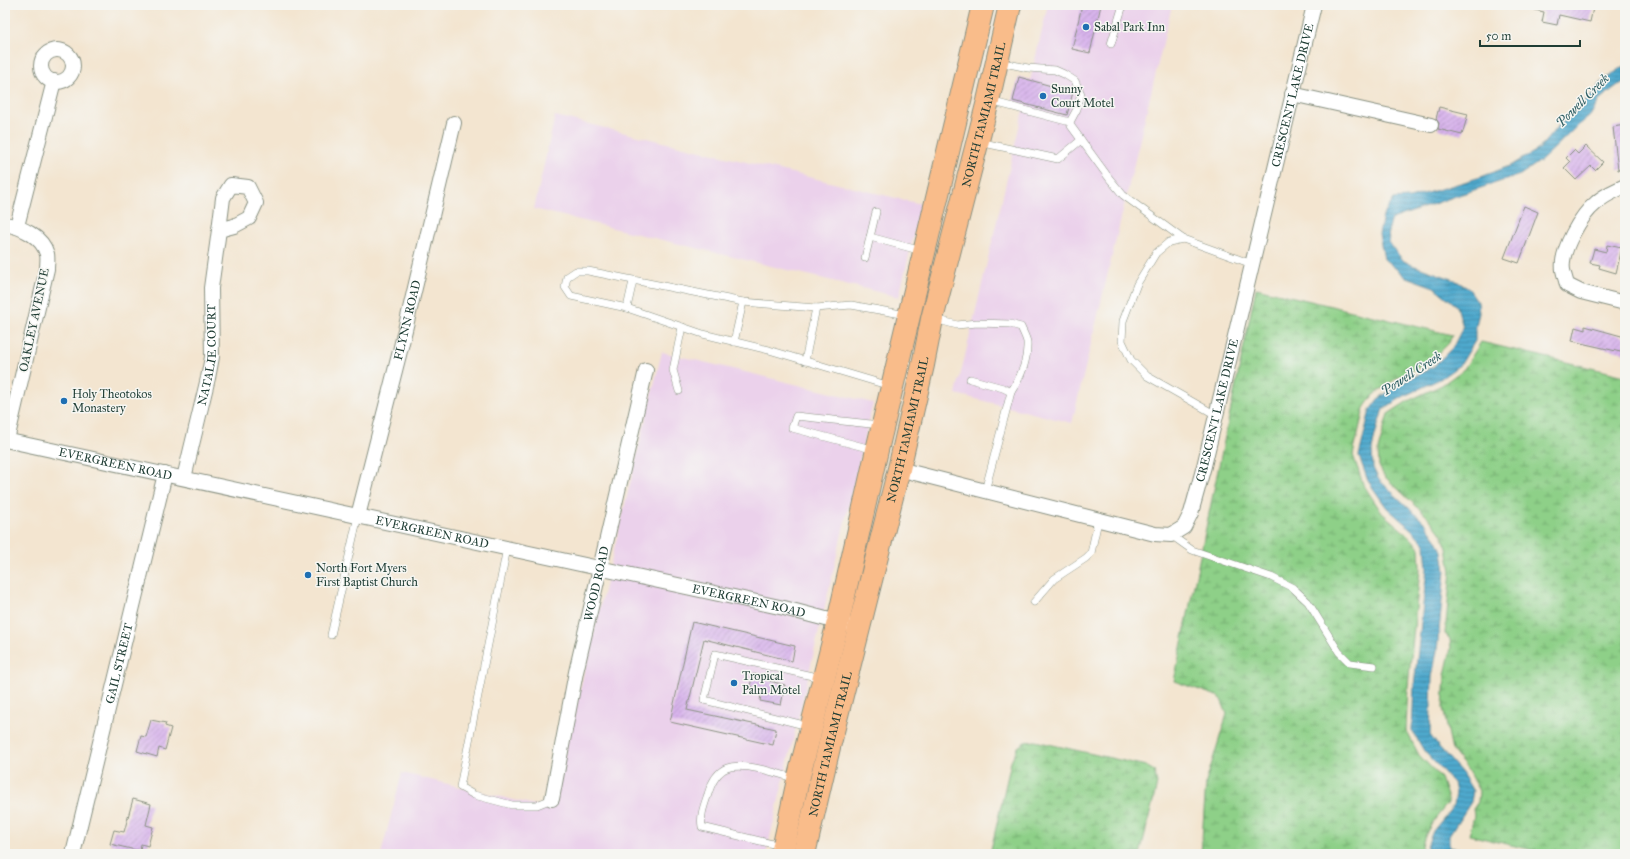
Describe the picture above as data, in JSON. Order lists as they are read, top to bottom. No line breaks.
{"streets":{"main road":["NORTH TAMIAMI TRAIL"],"street":["CRESCENT LAKE DRIVE","OAKLEY AVENUE","FLYNN ROAD","NATALIE COURT","EVERGREEN ROAD","WOOD ROAD","GAIL STREET"]},"crossings":[["NORTH TAMIAMI TRAIL","EVERGREEN ROAD"],["OAKLEY AVENUE","EVERGREEN ROAD"],["FLYNN ROAD","EVERGREEN ROAD"],["NATALIE COURT","EVERGREEN ROAD"],["EVERGREEN ROAD","WOOD ROAD"],["EVERGREEN ROAD","GAIL STREET"]],"water":["Powell Creek"],"places":["Sabal Park Inn","Sunny Court Motel","Holy Theotokos Monastery","North Fort Myers First Baptist Church","Tropical Palm Motel"],"scale_bar":"50 m"}
